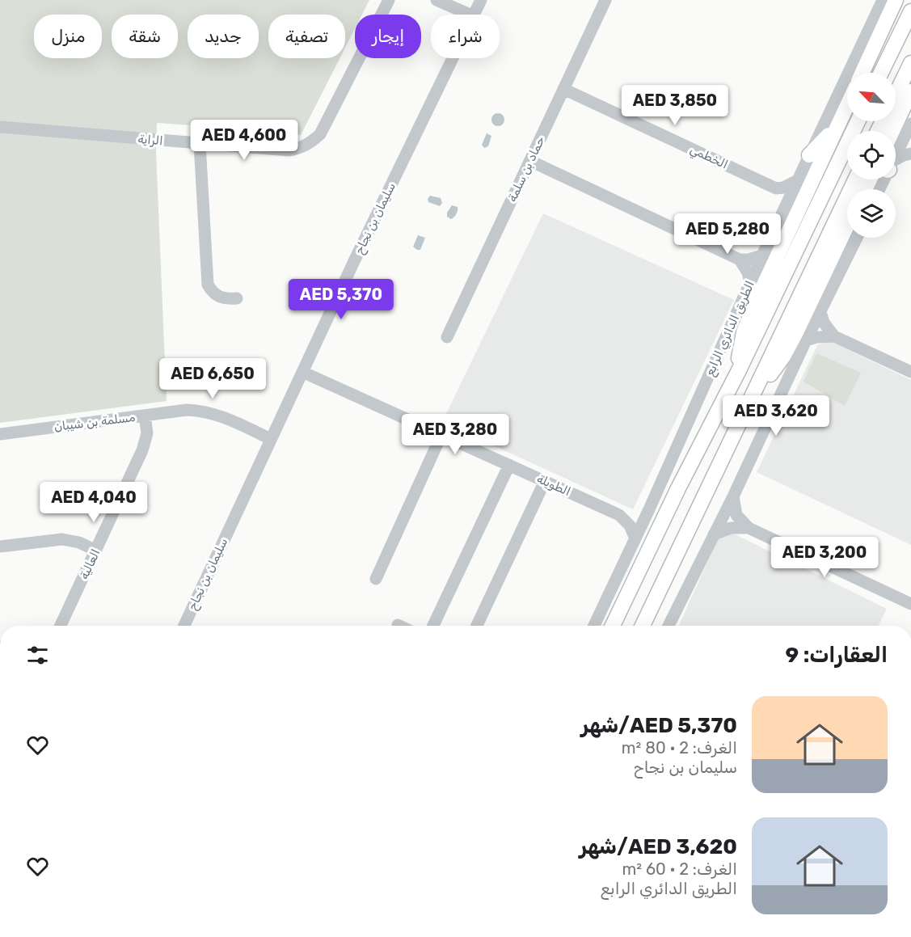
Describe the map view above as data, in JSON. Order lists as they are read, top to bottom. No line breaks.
{"streets":{"main road":["الطريق الدائري الرابع"],"street":["الراية","الخطمي","حماد بن سلمة","سليمان بن نجاح","مسلمة بن شيبان","الطويلة","العالية"]},"crossings":[["الخطمي","حماد بن سلمة"],["سليمان بن نجاح","مسلمة بن شيبان"],["سليمان بن نجاح","الطويلة"],["الطريق الدائري الرابع","الطويلة"],["مسلمة بن شيبان","العالية"]],"north":"top left","page":{"chip":["شراء","إيجار","تصفية","جديد","شقة","منزل"],"price":["AED 3,850","AED 4,600","AED 5,280","AED 5,370","AED 6,650","AED 3,620","AED 3,280","AED 4,040","AED 3,200"],"heading":"العقارات: 9","list":[{"name":"AED 5,370/شهر","note":"الغرف: 2 · 80 m² · سليمان بن نجاح"},{"name":"AED 3,620/شهر","note":"الغرف: 2 · 60 m² · الطريق الدائري الرابع"}]}}
